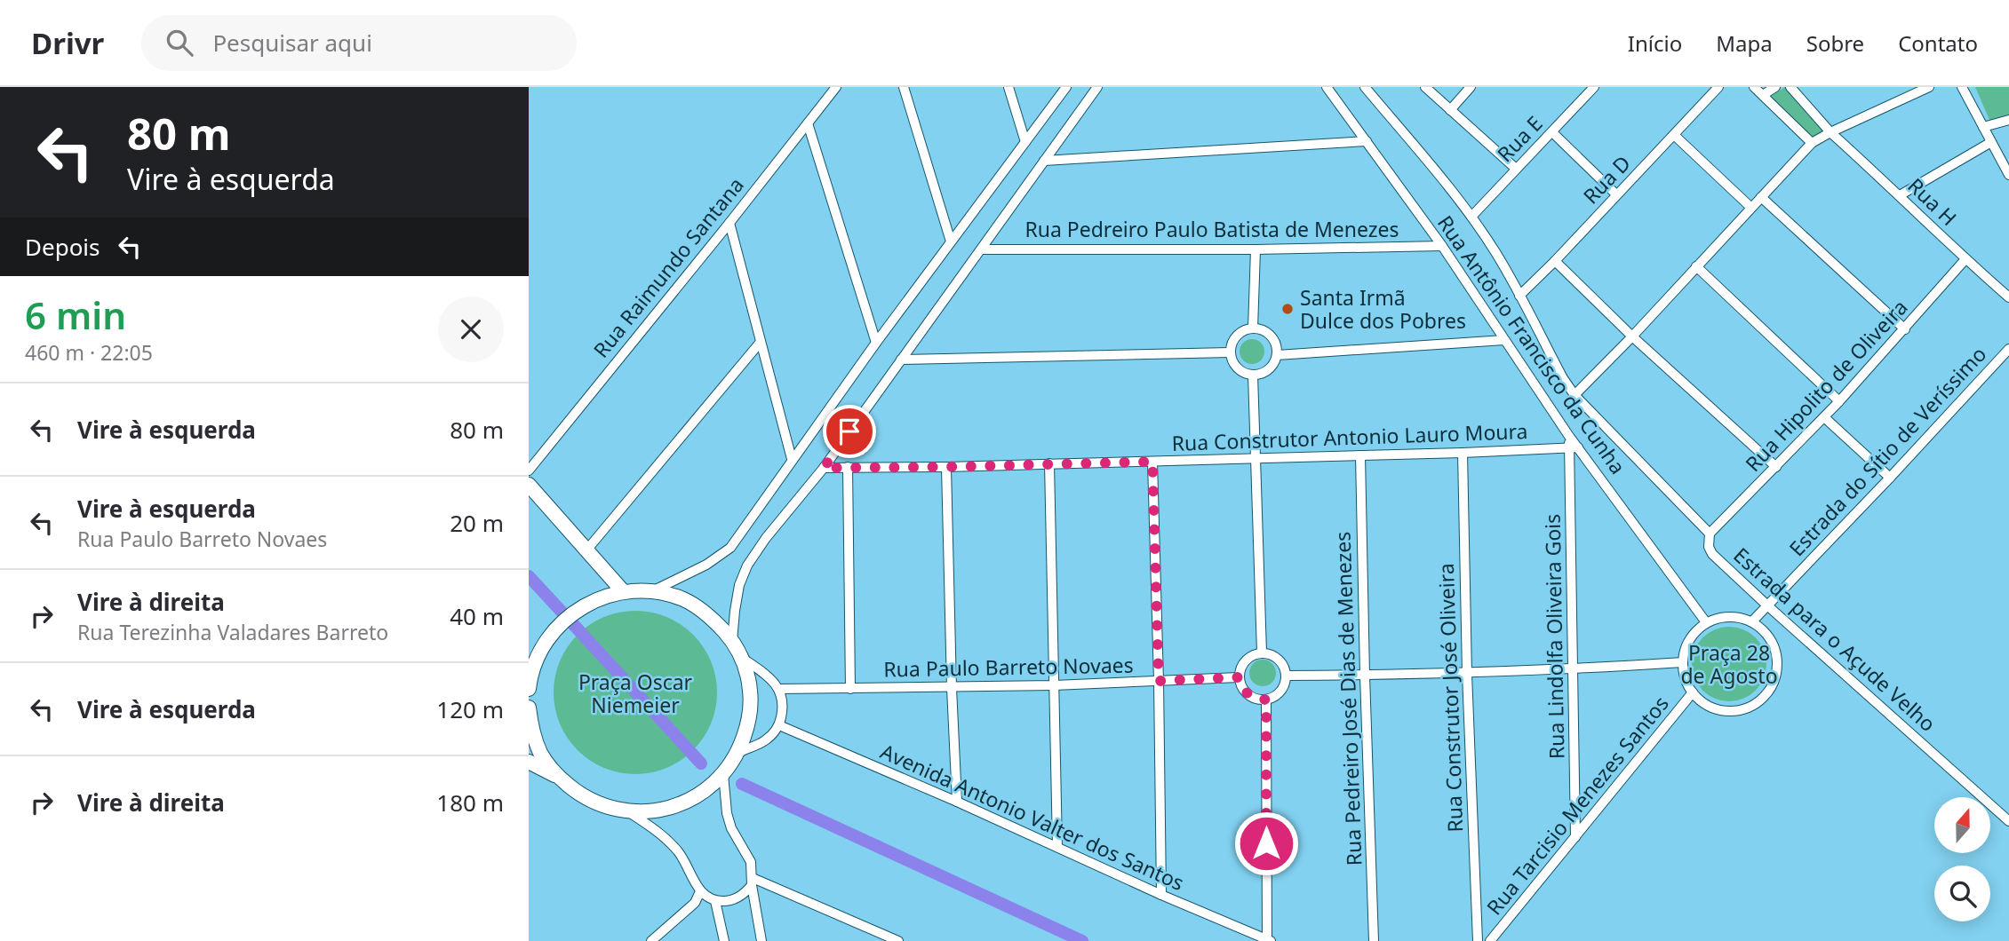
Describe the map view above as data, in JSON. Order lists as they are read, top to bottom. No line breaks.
{"streets":{"street":["Rua E","Rua D","Rua H","Rua Pedreiro Paulo Batista de Menezes","Rua Raimundo Santana","Rua Antônio Francisco da Cunha","Rua Hipolito de Oliveira","Rua Construtor Antonio Lauro Moura","Estrada do Sítio de Veríssimo","Rua Lindolfa Oliveira Gois","Estrada para o Açude Velho","Rua Paulo Barreto Novaes","Rua Construtor José Oliveira","Rua Pedreiro José Dias de Menezes","Rua Tarcisio Menezes Santos","Avenida Antonio Valter dos Santos"]},"crossings":[["Rua E","Estrada para o Açude Velho"],["Rua D","Estrada para o Açude Velho"],["Rua H","Rua Hipolito de Oliveira"],["Rua Pedreiro Paulo Batista de Menezes","Rua Antônio Francisco da Cunha"],["Rua Antônio Francisco da Cunha","Rua Construtor Antonio Lauro Moura"],["Rua Antônio Francisco da Cunha","Estrada do Sítio de Veríssimo"],["Rua Antônio Francisco da Cunha","Rua Lindolfa Oliveira Gois"],["Rua Antônio Francisco da Cunha","Rua Tarcisio Menezes Santos"],["Rua Hipolito de Oliveira","Estrada para o Açude Velho"],["Rua Construtor Antonio Lauro Moura","Rua Lindolfa Oliveira Gois"],["Rua Construtor Antonio Lauro Moura","Rua Construtor José Oliveira"],["Rua Construtor Antonio Lauro Moura","Rua Pedreiro José Dias de Menezes"],["Estrada do Sítio de Veríssimo","Estrada para o Açude Velho"],["Estrada do Sítio de Veríssimo","Rua Tarcisio Menezes Santos"],["Rua Lindolfa Oliveira Gois","Rua Tarcisio Menezes Santos"]],"parks":["Praça 28 de Agosto","Praça Oscar Niemeier"],"places":["Santa Irmã Dulce dos Pobres"],"north":"top","page":{"header":"Drivr","search":"Pesquisar aqui","nav":["Início","Mapa","Sobre","Contato"],"turn":["80 m","Vire à esquerda"],"then":"Depois","heading":["6 min","460 m · 22:05"],"list":[{"name":"Vire à esquerda","value":"80 m"},{"name":"Vire à esquerda","note":"Rua Paulo Barreto Novaes","value":"20 m"},{"name":"Vire à direita","note":"Rua Terezinha Valadares Barreto","value":"40 m"},{"name":"Vire à esquerda","value":"120 m"},{"name":"Vire à direita","value":"180 m"}]}}
